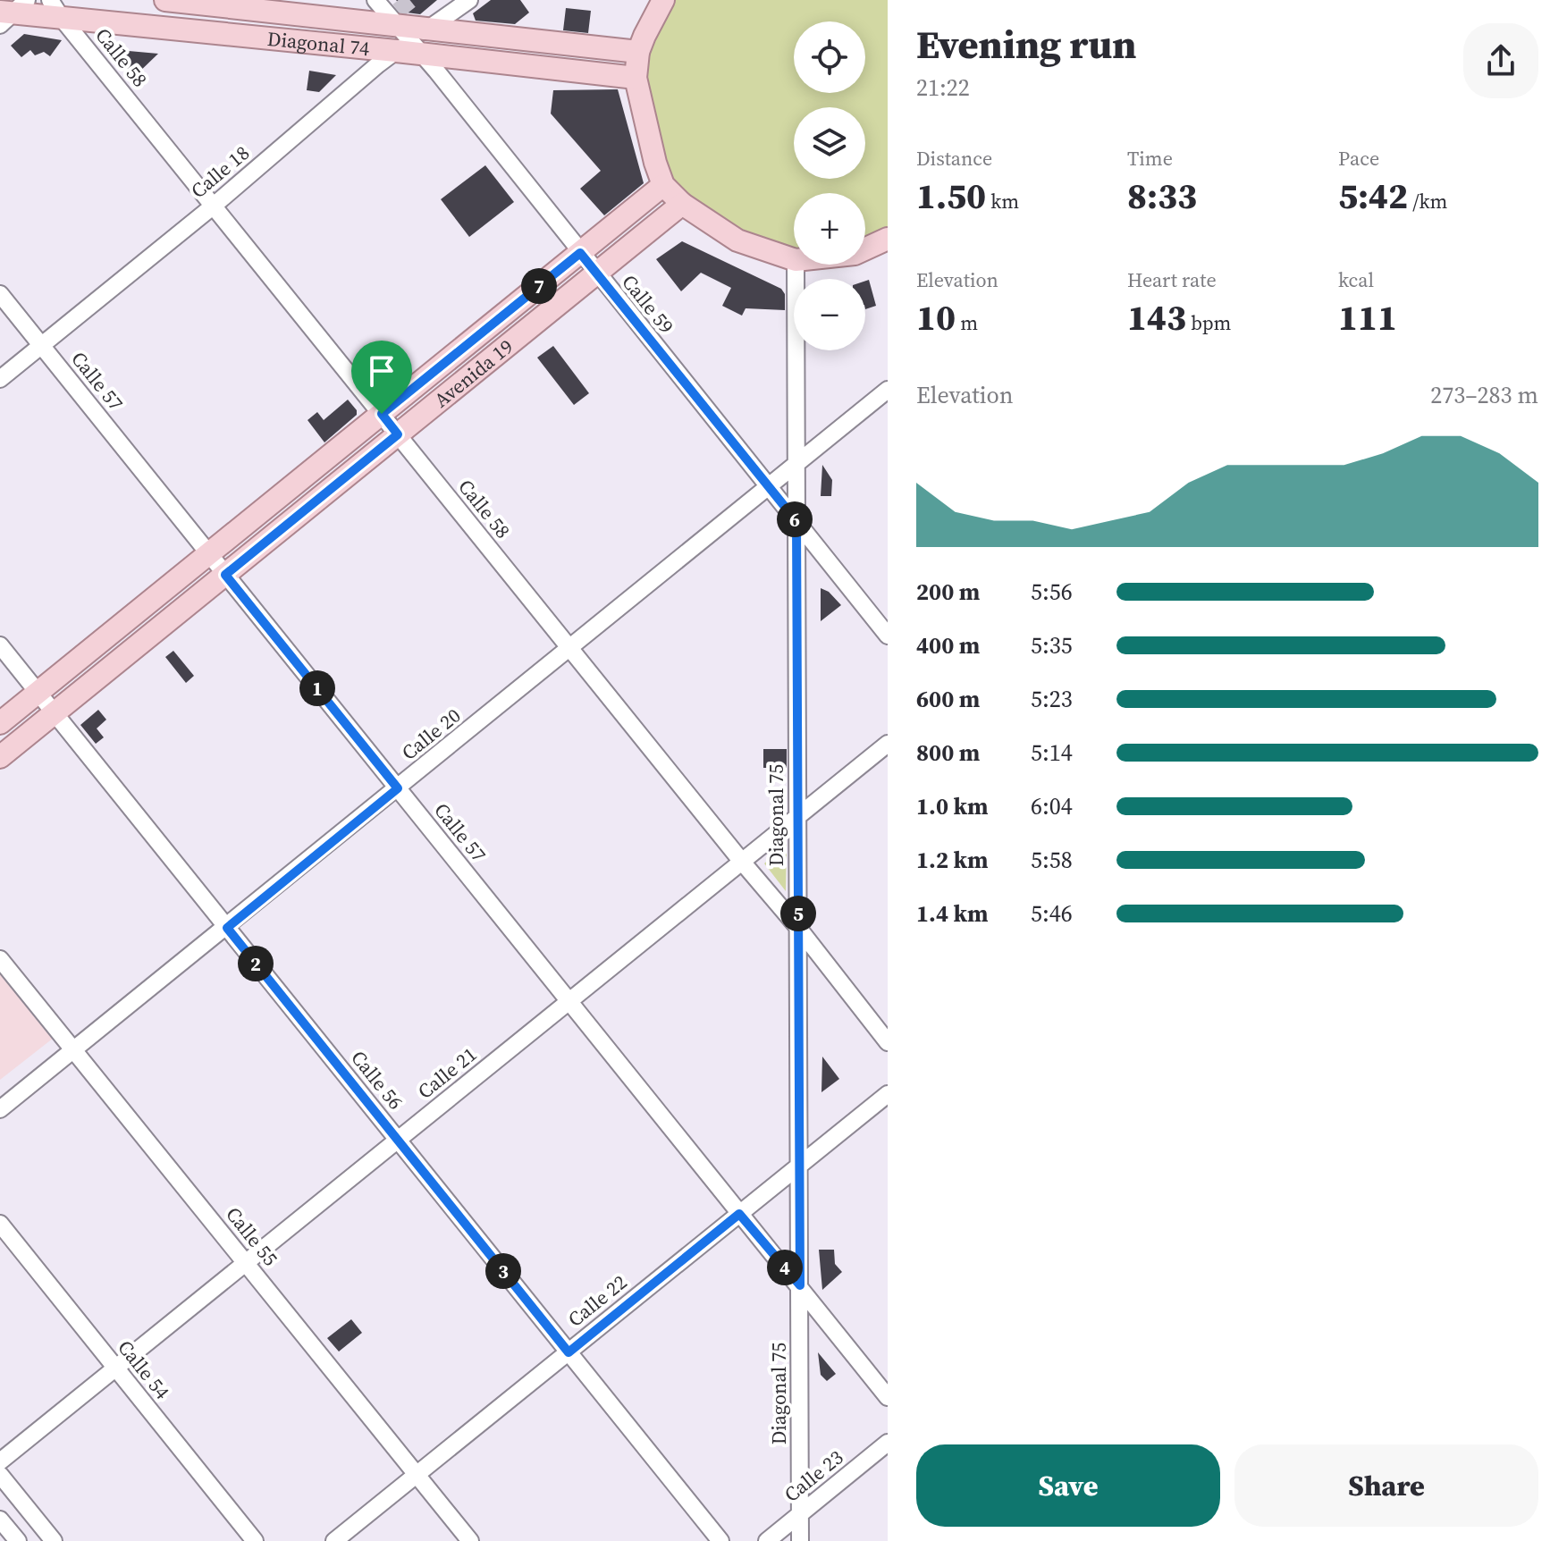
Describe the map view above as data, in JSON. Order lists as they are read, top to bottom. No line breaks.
{"streets":{"main road":["Diagonal 74","Avenida 19"],"street":["Calle 58","Calle 18","Calle 59","Calle 57","Calle 20","Diagonal 75","Calle 21","Calle 56","Calle 55","Calle 22","Calle 54","Calle 23"]},"crossings":[["Diagonal 74","Calle 58"],["Diagonal 74","Calle 18"],["Diagonal 74","Calle 59"],["Calle 58","Calle 18"],["Calle 58","Avenida 19"],["Calle 58","Calle 20"],["Calle 58","Diagonal 75"],["Calle 58","Calle 21"],["Calle 18","Calle 59"],["Calle 18","Calle 57"],["Calle 59","Avenida 19"],["Calle 59","Calle 20"],["Calle 59","Diagonal 75"],["Avenida 19","Calle 57"],["Avenida 19","Calle 56"],["Calle 57","Calle 20"],["Calle 57","Diagonal 75"],["Calle 57","Calle 21"],["Calle 57","Calle 22"],["Calle 20","Diagonal 75"],["Calle 20","Calle 56"],["Calle 20","Calle 55"],["Diagonal 75","Calle 21"],["Diagonal 75","Calle 22"],["Diagonal 75","Calle 23"],["Calle 21","Calle 56"],["Calle 21","Calle 55"],["Calle 21","Calle 54"],["Calle 56","Calle 22"],["Calle 55","Calle 22"]],"page":{"heading":["Evening run","21:22"],"map_buttons":["+","−"],"stats":[["Distance","1.50 km"],["Time","8:33"],["Pace","5:42 /km"],["Elevation","10 m"],["Heart rate","143 bpm"],["kcal","111"]],"pins":["7","6","1","5","2","4","3"],"chart":["Elevation","273–283 m"],"list":[{"name":"200 m","note":"5:56"},{"name":"400 m","note":"5:35"},{"name":"600 m","note":"5:23"},{"name":"800 m","note":"5:14"},{"name":"1.0 km","note":"6:04"},{"name":"1.2 km","note":"5:58"},{"name":"1.4 km","note":"5:46"}],"buttons":["Save","Share"]}}
